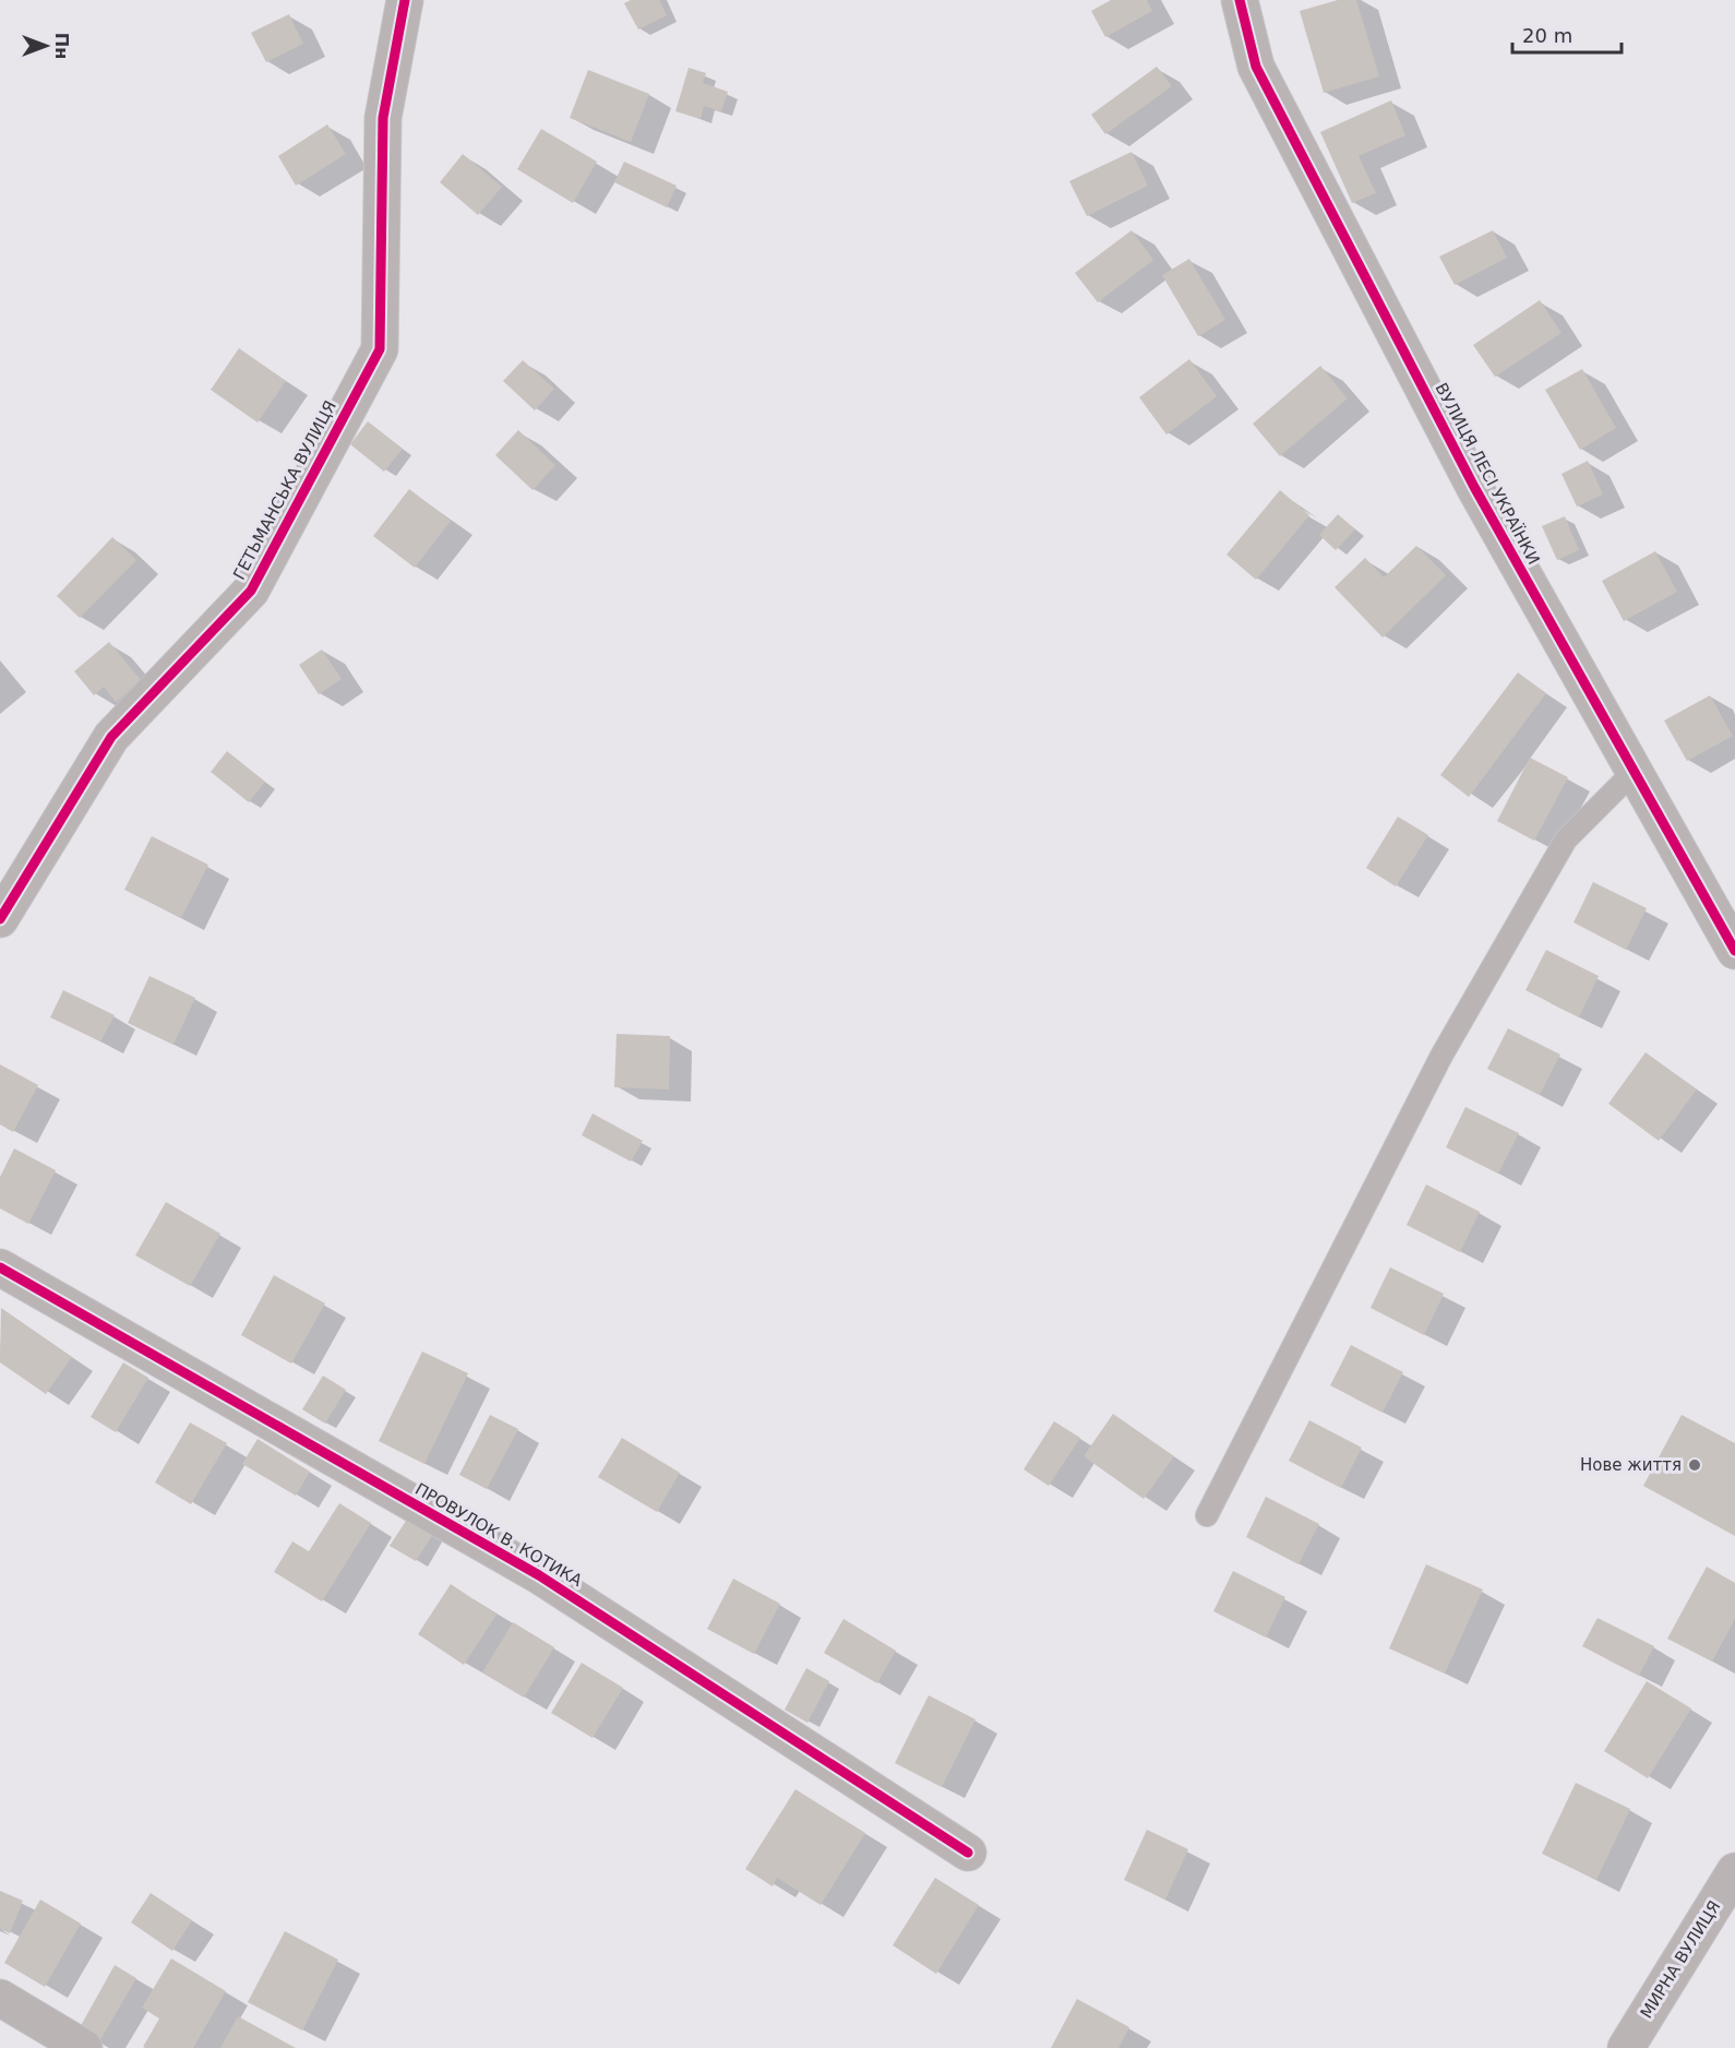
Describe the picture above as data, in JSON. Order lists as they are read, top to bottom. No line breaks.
{"streets":{"street":["ВУЛИЦЯ ЛЕСІ УКРАЇНКИ","ГЕТЬМАНСЬКА ВУЛИЦЯ","ПРОВУЛОК В. КОТИКА","МИРНА ВУЛИЦЯ"]},"places":["Нове життя"],"scale_bar":"20 m","north":"right"}
